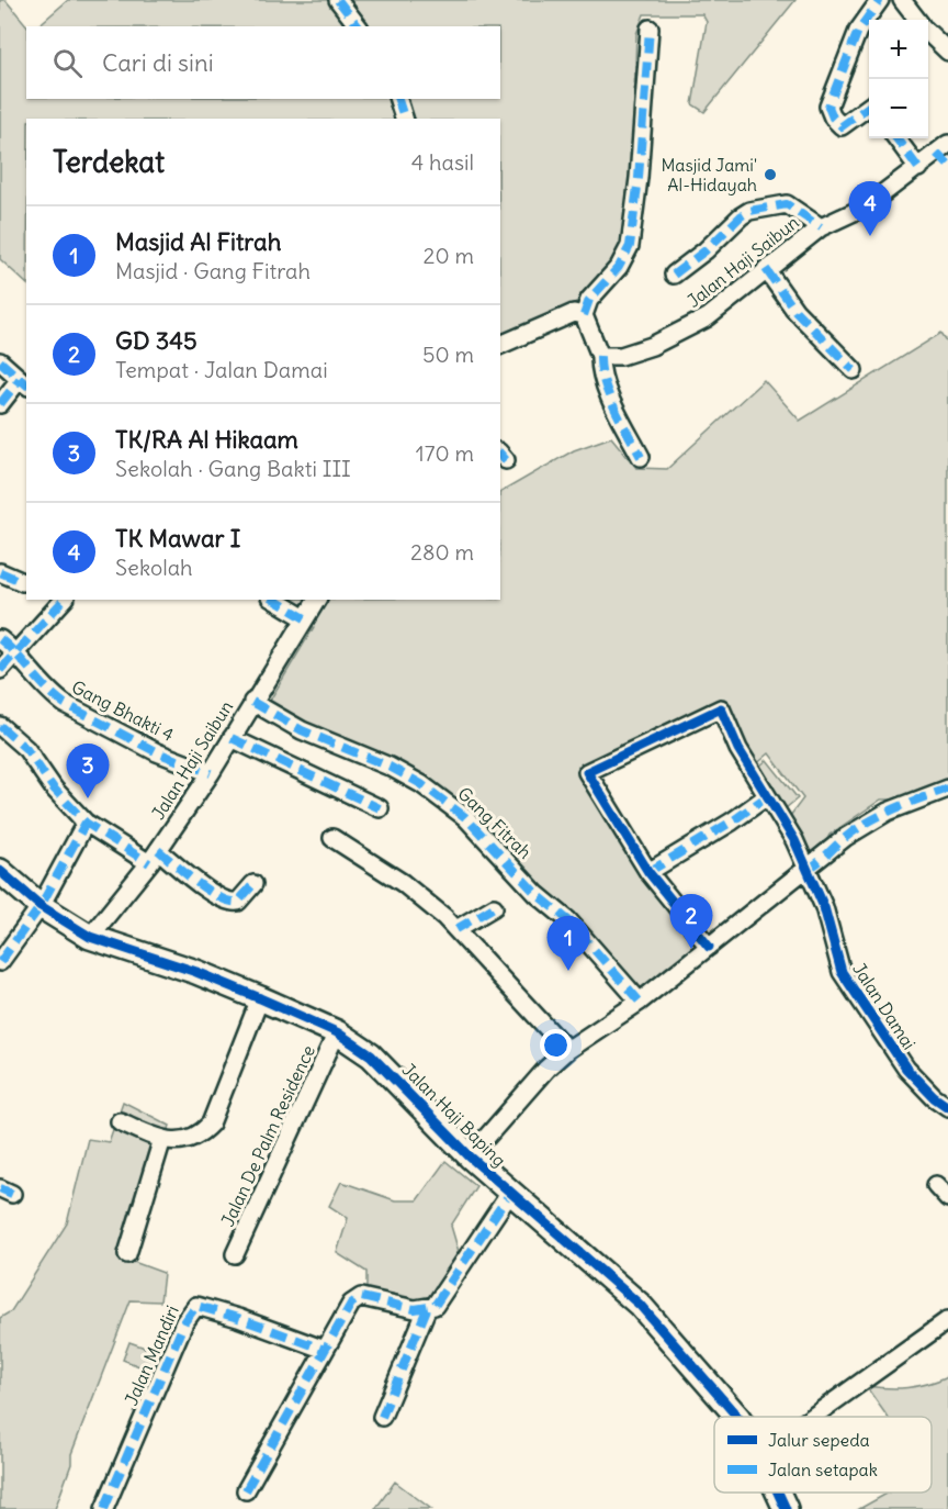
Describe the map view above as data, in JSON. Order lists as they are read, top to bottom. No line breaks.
{"streets":{"street":["Jalan Haji Saibun","Gang Bhakti 4","Gang Fitrah","Jalan Damai","Jalan Haji Baping","Jalan De Palm Residence","Jalan Mandiri"]},"crossings":[["Jalan Haji Saibun","Gang Bhakti 4"],["Jalan Haji Saibun","Gang Fitrah"],["Jalan Haji Saibun","Jalan Haji Baping"],["Jalan Haji Baping","Jalan De Palm Residence"]],"places":["Masjid Jami' Al-Hidayah"],"legend":["Jalur sepeda","Jalan setapak"],"page":{"map_buttons":["+","−"],"search":"Cari di sini","heading":["Terdekat","4 hasil"],"pins":["4","3","2","1"],"list":[{"mark":"1","name":"Masjid Al Fitrah","note":"Masjid · Gang Fitrah","value":"20 m"},{"mark":"2","name":"GD 345","note":"Tempat · Jalan Damai","value":"50 m"},{"mark":"3","name":"TK/RA Al Hikaam","note":"Sekolah · Gang Bakti III","value":"170 m"},{"mark":"4","name":"TK Mawar I","note":"Sekolah","value":"280 m"}]}}
